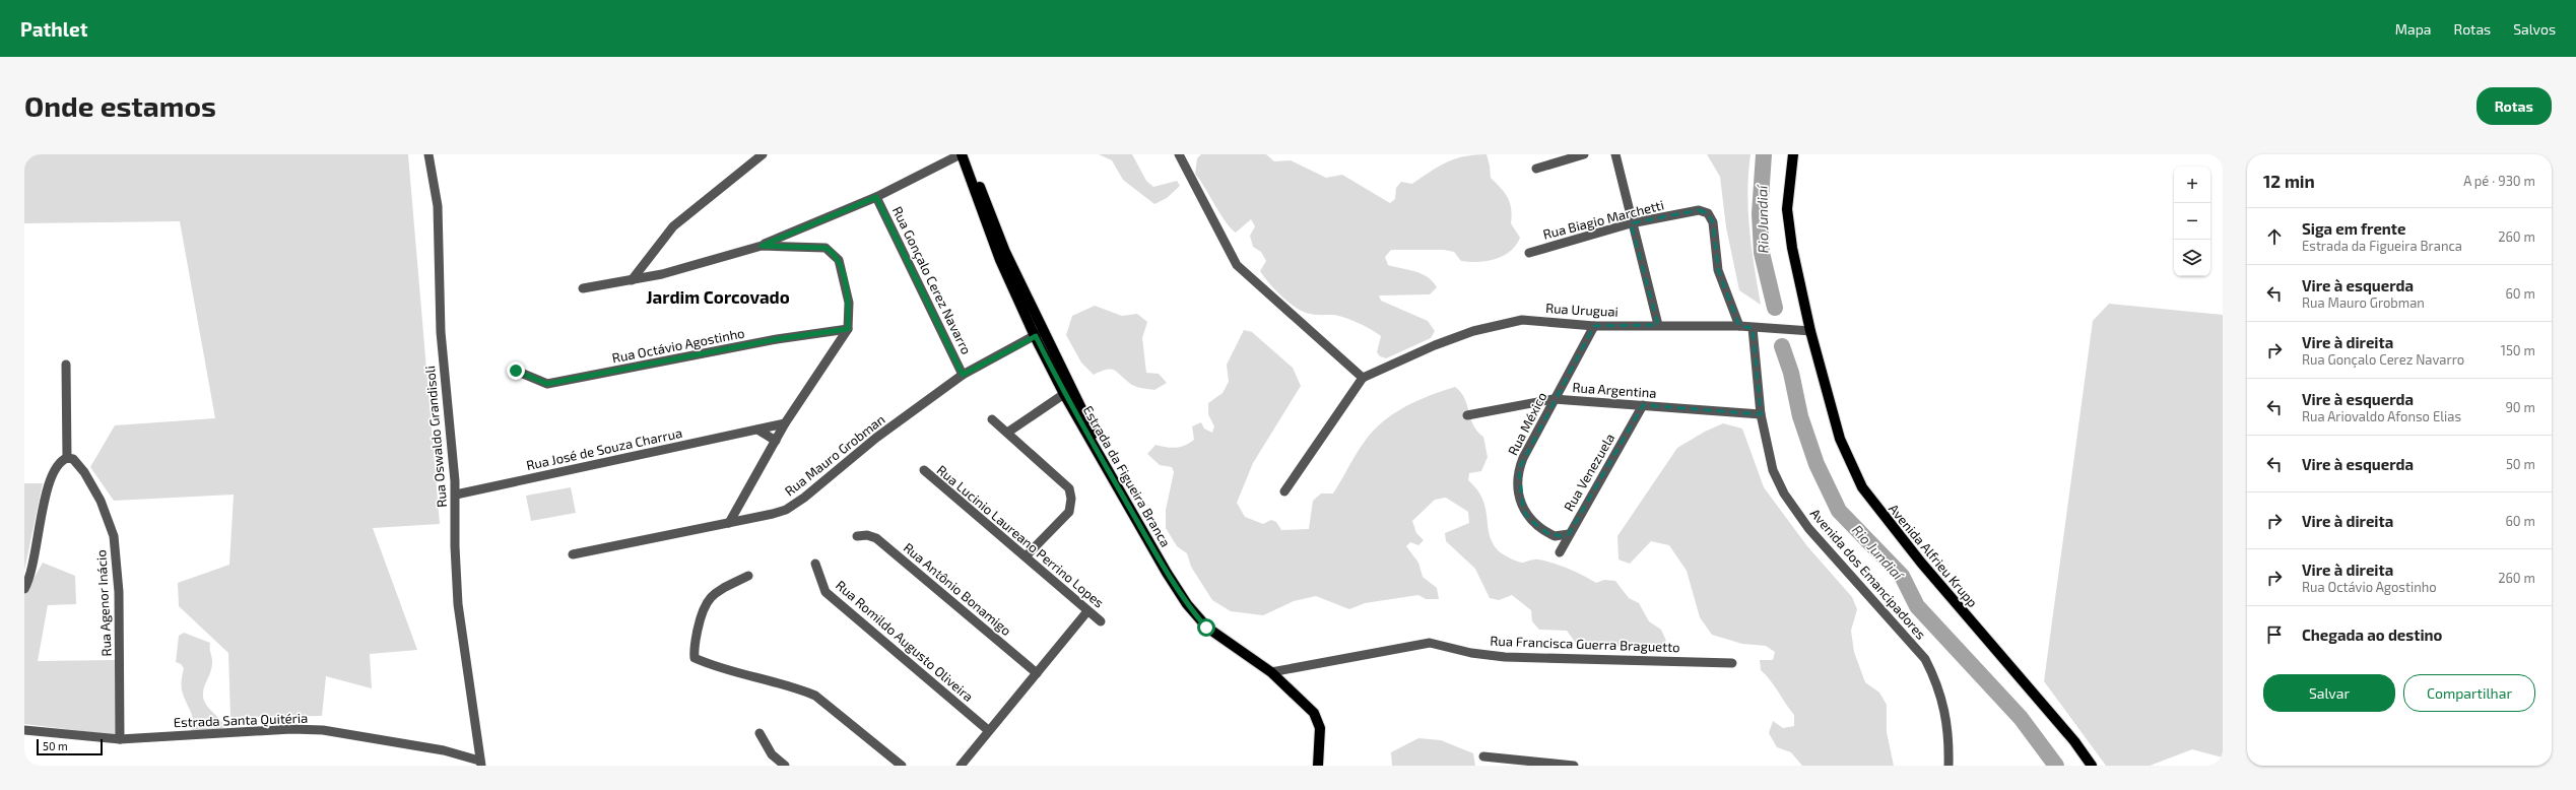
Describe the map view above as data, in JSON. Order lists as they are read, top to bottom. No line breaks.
{"streets":{"main road":["Estrada da Figueira Branca","Avenida Alfrieu Krupp"],"street":["Rua Biagio Marchetti","Rua Gonçalo Cerez Navarro","Rua Uruguai","Rua Octávio Agostinho","Rua Argentina","Rua México","Rua Oswaldo Grandisoli","Rua José de Souza Charrua","Rua Mauro Grobman","Rua Venezuela","Rua Lucinio Laureano Perrino Lopes","Avenida dos Emancipadores","Rua Antônio Bonamigo","Rua Agenor Inácio","Rua Romildo Augusto Oliveira","Rua Francisca Guerra Braguetto","Estrada Santa Quitéria"]},"crossings":[["Rua Biagio Marchetti","Rua Uruguai"],["Rua Gonçalo Cerez Navarro","Rua Mauro Grobman"],["Rua Gonçalo Cerez Navarro","Estrada da Figueira Branca"],["Rua Uruguai","Rua México"],["Rua Uruguai","Avenida Alfrieu Krupp"],["Rua Uruguai","Avenida dos Emancipadores"],["Rua Argentina","Rua México"],["Rua Argentina","Rua Venezuela"],["Rua Argentina","Avenida dos Emancipadores"],["Rua México","Rua Venezuela"],["Rua Oswaldo Grandisoli","Rua José de Souza Charrua"],["Rua Oswaldo Grandisoli","Estrada Santa Quitéria"],["Rua Mauro Grobman","Estrada da Figueira Branca"],["Estrada da Figueira Branca","Rua Francisca Guerra Braguetto"],["Rua Agenor Inácio","Estrada Santa Quitéria"]],"districts":["Jardim Corcovado"],"water":["Rio Jundiaí"],"scale_bar":"50 m","page":{"header":"Pathlet","nav":["Mapa","Rotas","Salvos"],"buttons":["Rotas",["Salvar","Compartilhar"]],"title":"Onde estamos","heading":["12 min","A pé · 930 m"],"map_buttons":["+","−"],"list":[["Siga em frente","Estrada da Figueira Branca","260 m"],["Vire à esquerda","Rua Mauro Grobman","60 m"],["Vire à direita","Rua Gonçalo Cerez Navarro","150 m"],["Vire à esquerda","Rua Ariovaldo Afonso Elias","90 m"],["Vire à esquerda","50 m"],["Vire à direita","60 m"],["Vire à direita","Rua Octávio Agostinho","260 m"],"Chegada ao destino"],"scale":"50 m"}}
